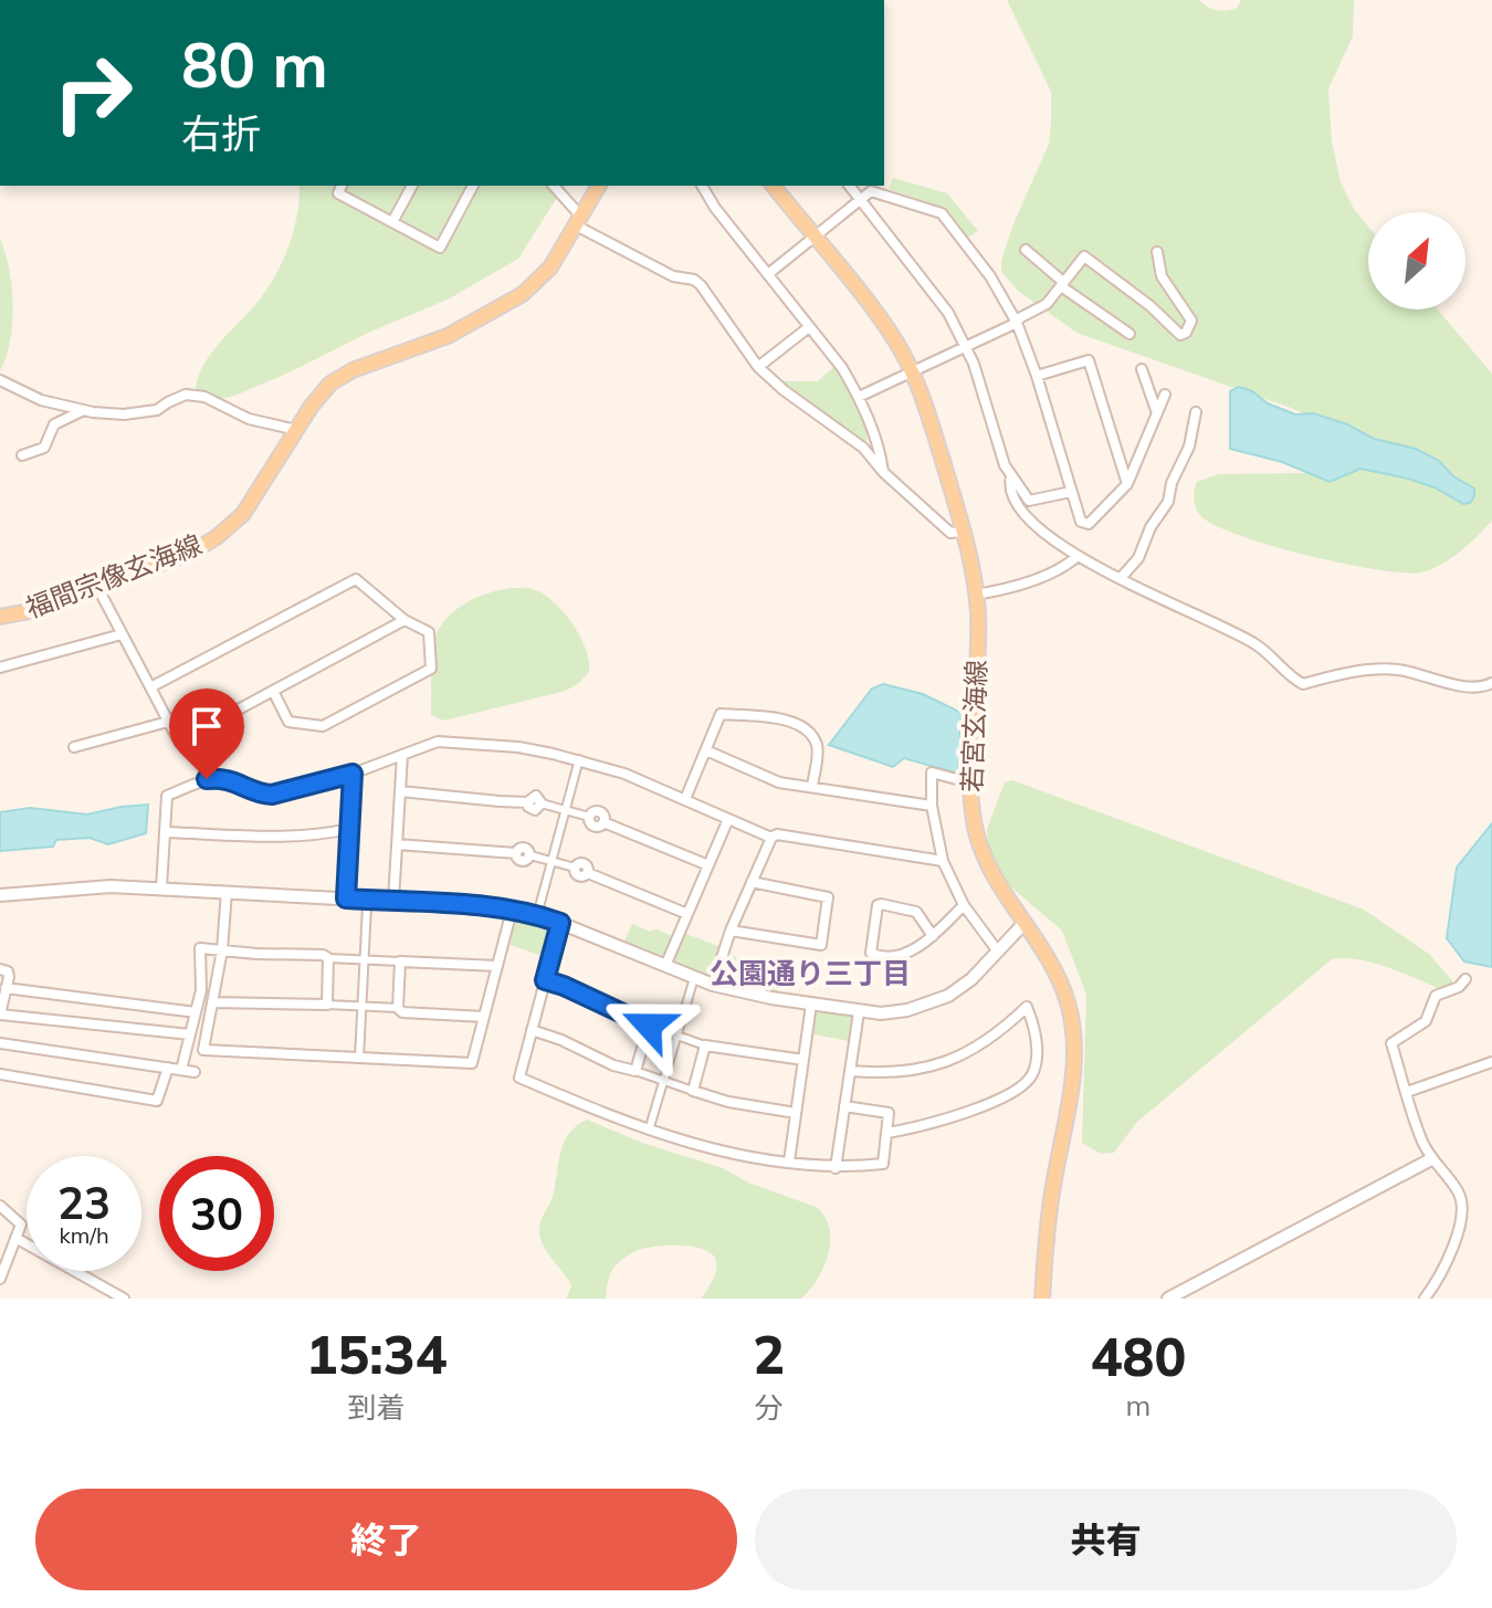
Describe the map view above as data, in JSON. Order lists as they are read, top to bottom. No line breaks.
{"streets":{"main road":["福間宗像玄海線","若宮玄海線"]},"districts":["公園通り三丁目"],"north":"top right","page":{"turn":["80 m","右折"],"speed":"23 km/h","limit":"30","eta":["15:34","到着","2","分","480","m"],"buttons":["終了","共有"]}}
